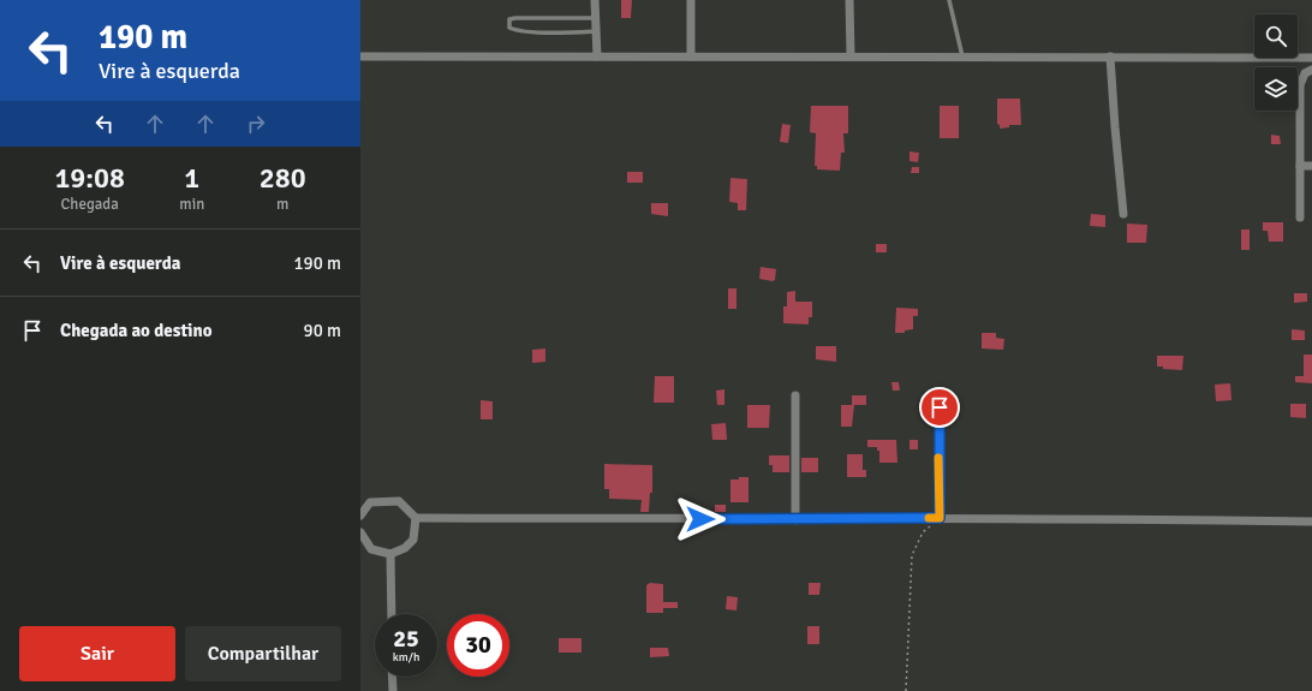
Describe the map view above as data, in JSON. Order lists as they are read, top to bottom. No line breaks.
{"page":{"turn":["190 m","Vire à esquerda"],"eta":["19:08","Chegada","1","min","280","m"],"list":[{"name":"Vire à esquerda","value":"190 m"},{"name":"Chegada ao destino","value":"90 m"}],"speed":"25 km/h","limit":"30","buttons":["Sair","Compartilhar"]}}
